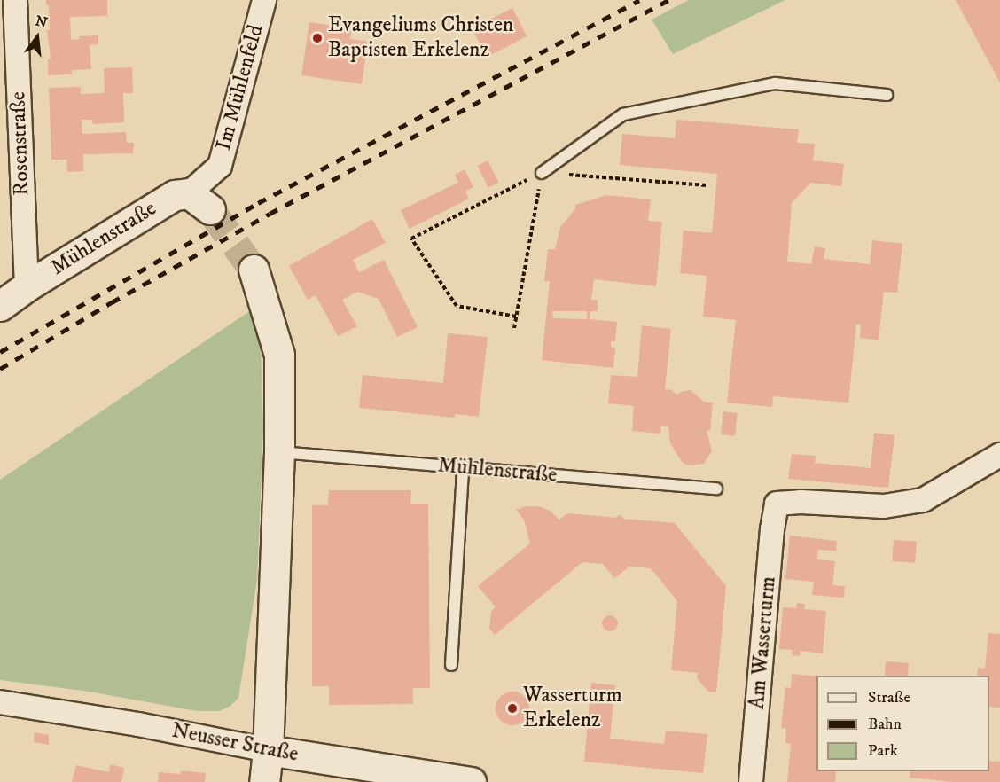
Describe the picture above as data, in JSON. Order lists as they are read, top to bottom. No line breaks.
{"streets":{"street":["Im Mühlenfeld","Rosenstraße","Mühlenstraße","Am Wasserturm","Neusser Straße"]},"crossings":[["Im Mühlenfeld","Mühlenstraße"],["Rosenstraße","Mühlenstraße"]],"places":["Evangeliums Christen Baptisten Erkelenz","Wasserturm Erkelenz"],"legend":["Straße","Bahn","Park"],"north":"top"}
